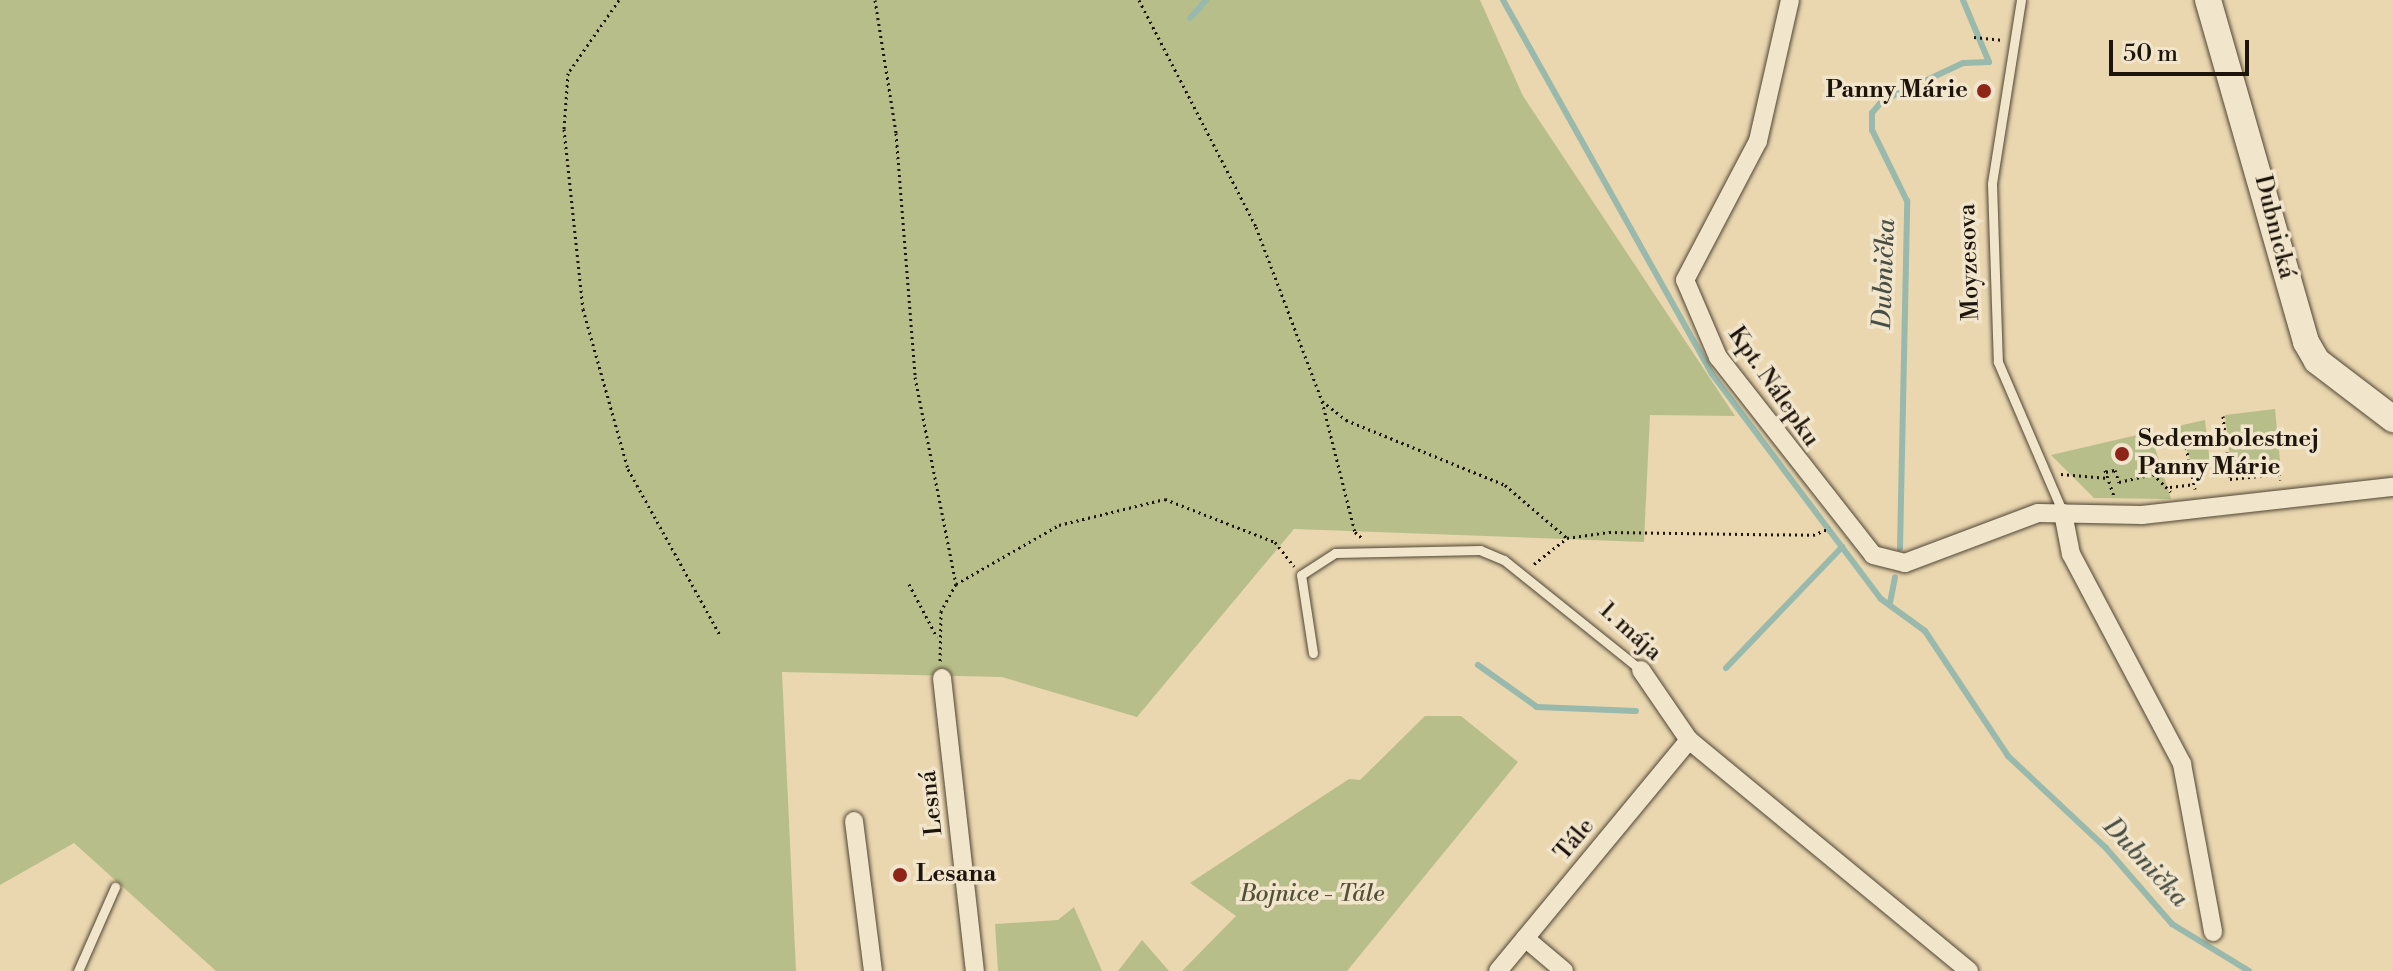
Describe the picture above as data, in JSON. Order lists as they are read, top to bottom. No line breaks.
{"streets":{"street":["Dubnická","Moyzesova","Kpt. Nálepku","1. mája","Lesná","Tále"]},"crossings":[["Moyzesova","Kpt. Nálepku"],["1. mája","Tále"]],"water":["Dubnička"],"parks":["Bojnice - Tále"],"places":["Panny Márie","Sedembolestnej Panny Márie","Lesana"],"scale_bar":"50 m"}
